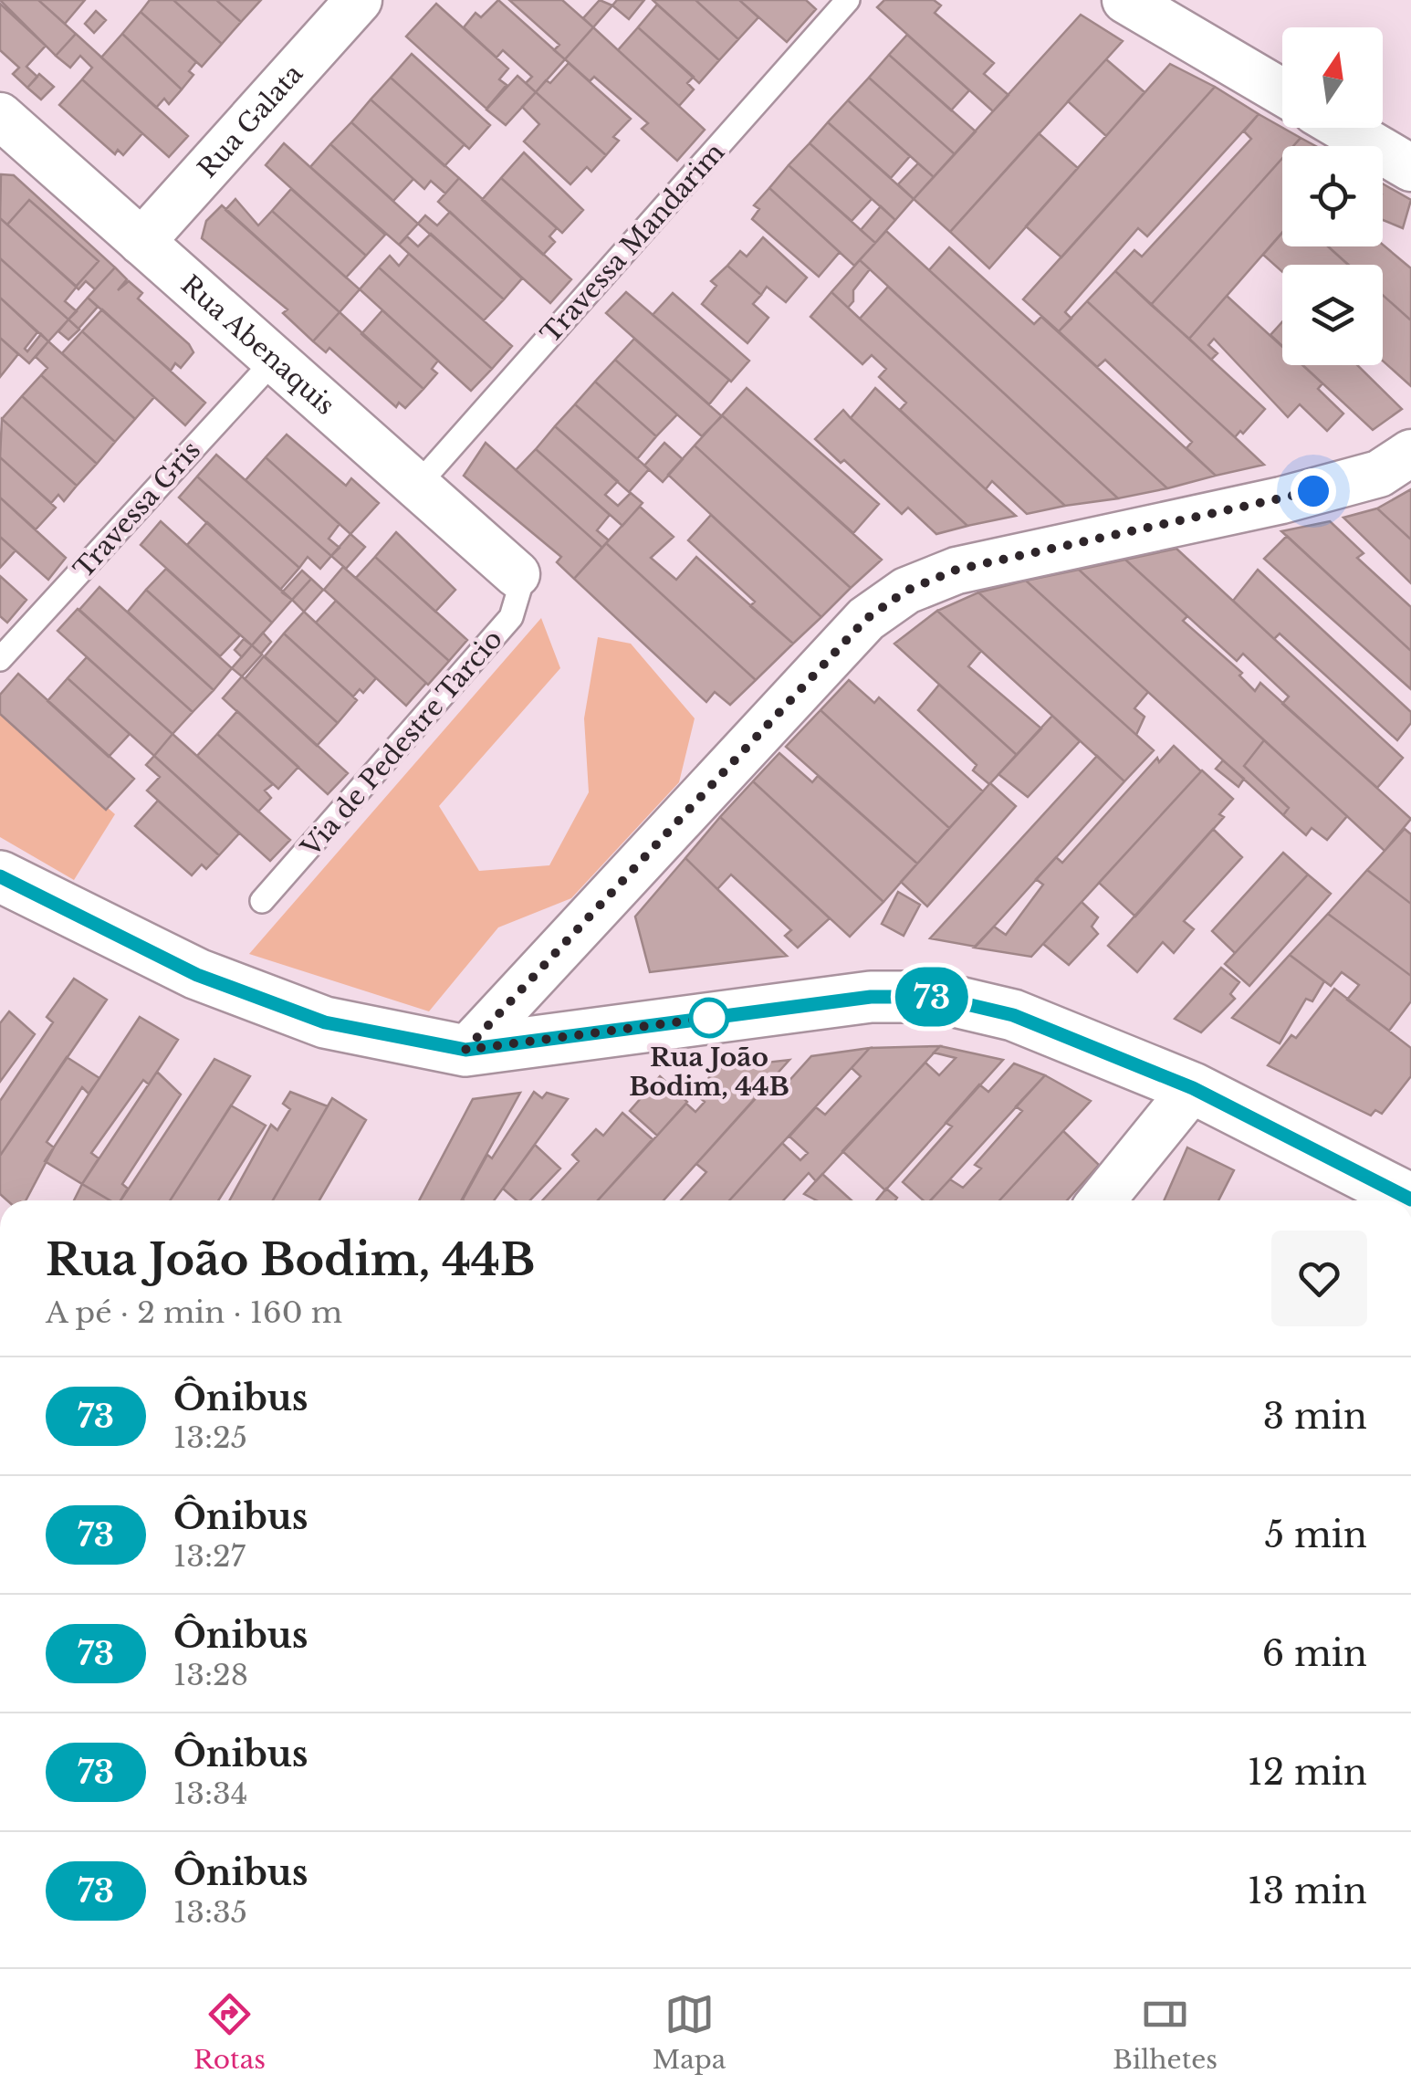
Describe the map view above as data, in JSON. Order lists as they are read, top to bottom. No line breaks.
{"streets":{"street":["Rua Galata","Rua Abenaquis"],"lane":["Travessa Mandarim","Travessa Gris","Via de Pedestre Tarcio"]},"crossings":[["Rua Galata","Rua Abenaquis"],["Travessa Mandarim","Rua Abenaquis"],["Rua Abenaquis","Travessa Gris"],["Rua Abenaquis","Via de Pedestre Tarcio"]],"places":["Rua João Bodim, 44B"],"lines":["bus line 73"],"north":"top","page":{"on_map":"73","heading":["Rua João Bodim, 44B","A pé · 2 min · 160 m"],"list":[{"mark":"73","name":"Ônibus","note":"13:25","value":"3 min"},{"mark":"73","name":"Ônibus","note":"13:27","value":"5 min"},{"mark":"73","name":"Ônibus","note":"13:28","value":"6 min"},{"mark":"73","name":"Ônibus","note":"13:34","value":"12 min"},{"mark":"73","name":"Ônibus","note":"13:35","value":"13 min"}],"tabs":["Rotas","Mapa","Bilhetes"]}}
